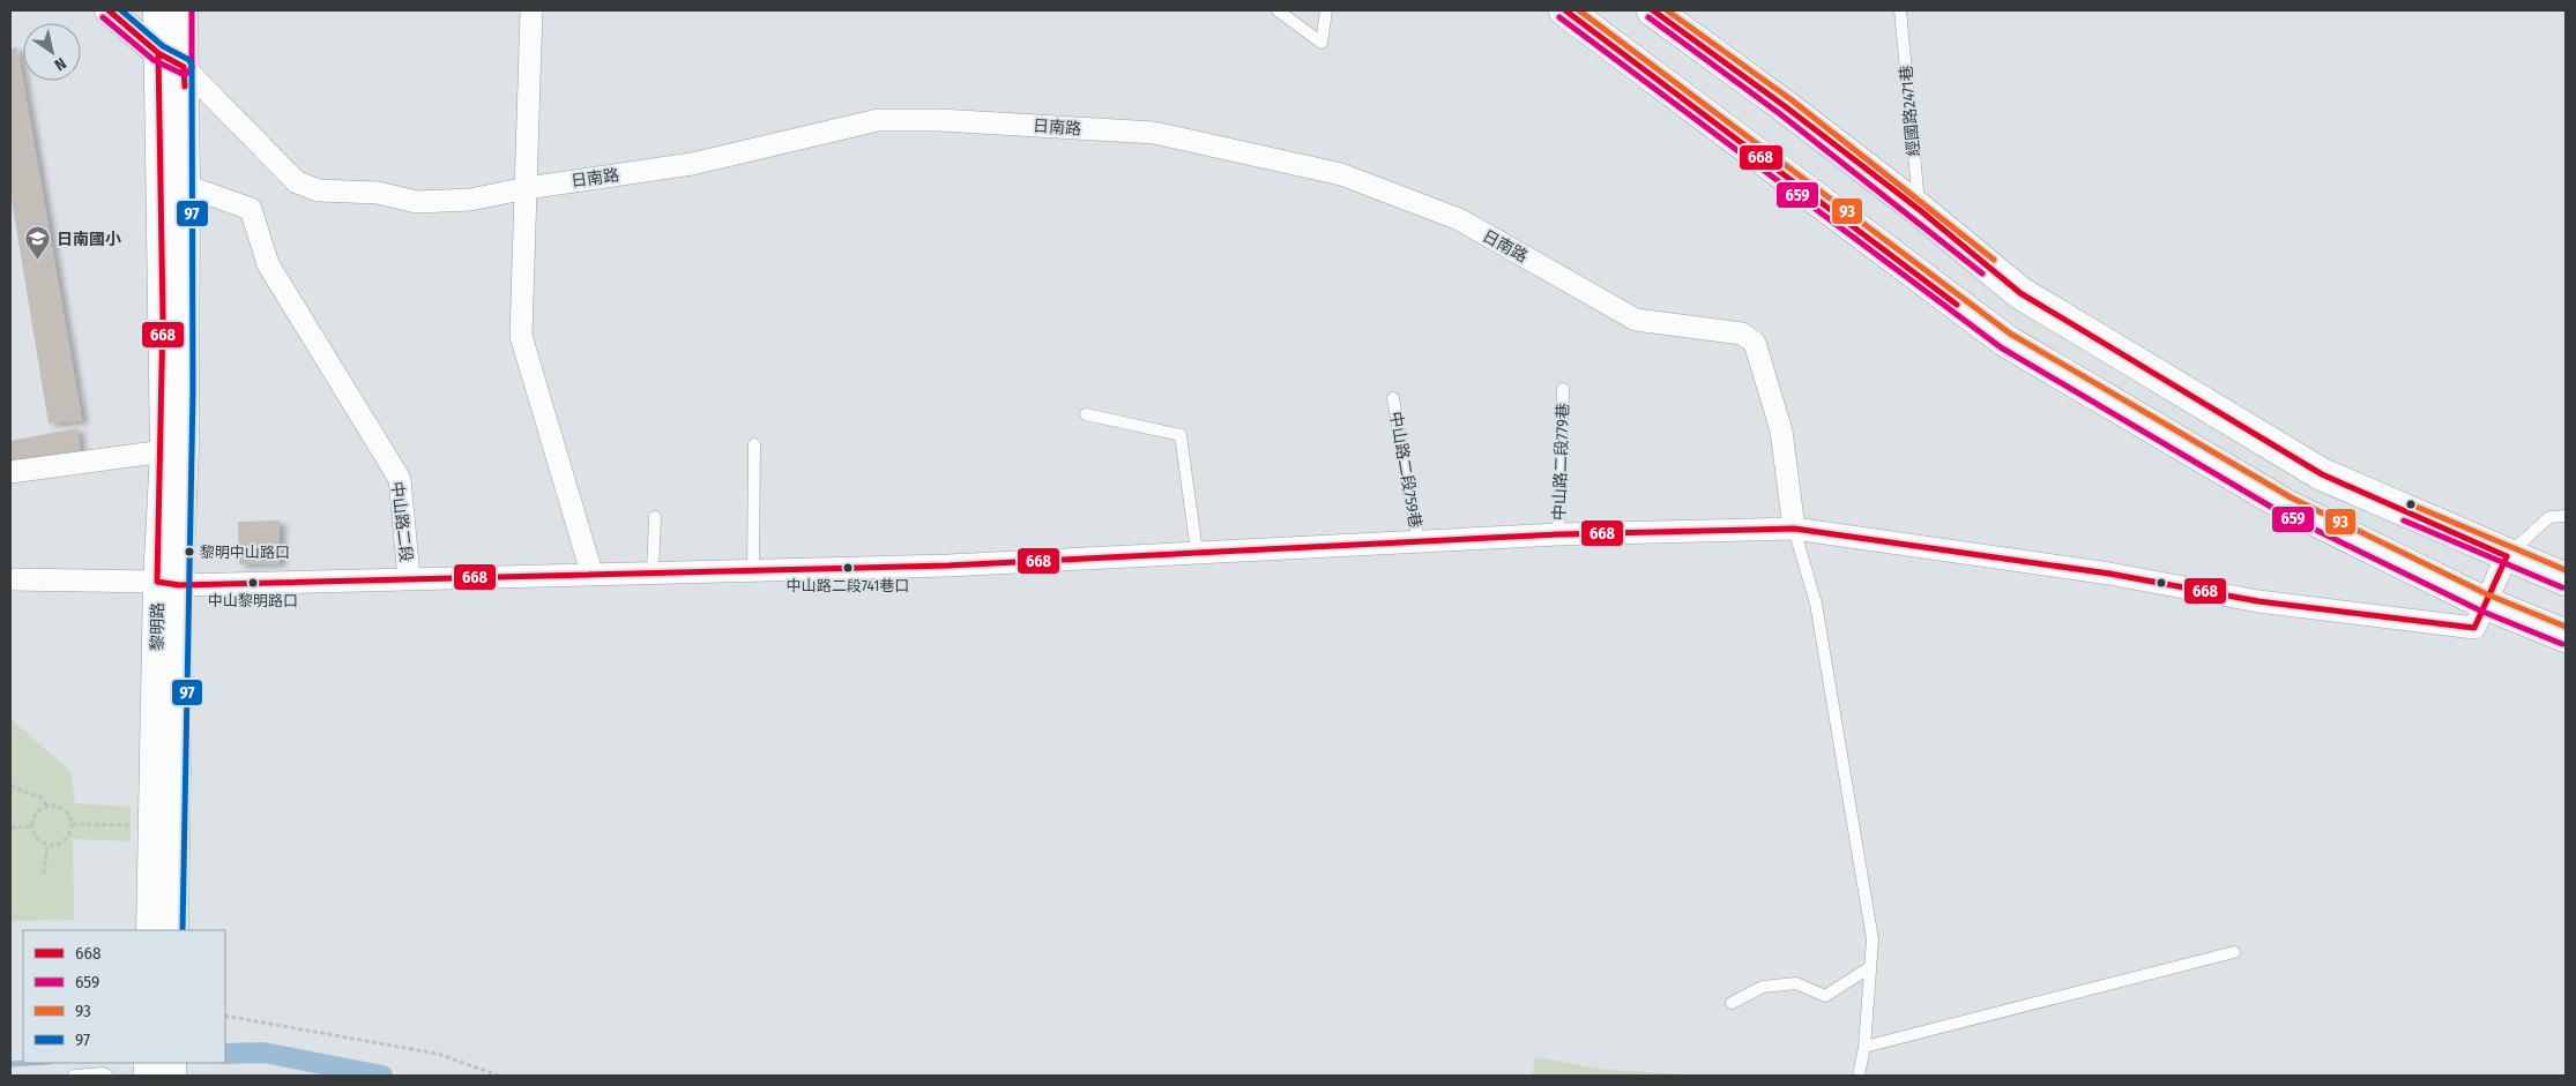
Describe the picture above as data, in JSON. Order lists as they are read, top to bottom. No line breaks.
{"streets":{"street":["日南路","中山路二段","黎明路"],"lane":["經國路2471巷","中山路二段779巷","中山路二段759巷"]},"crossings":[["日南路","中山路二段"],["日南路","黎明路"],["中山路二段779巷","中山路二段"],["中山路二段759巷","中山路二段"],["中山路二段","黎明路"]],"places":{"school or university":["日南國小"],"other":["黎明中山路口","中山路二段741巷口","中山黎明路口"]},"lines":["transit line 668","transit line 659","transit line 93","transit line 97"],"legend":["668","659","93","97"],"north":"bottom right"}
